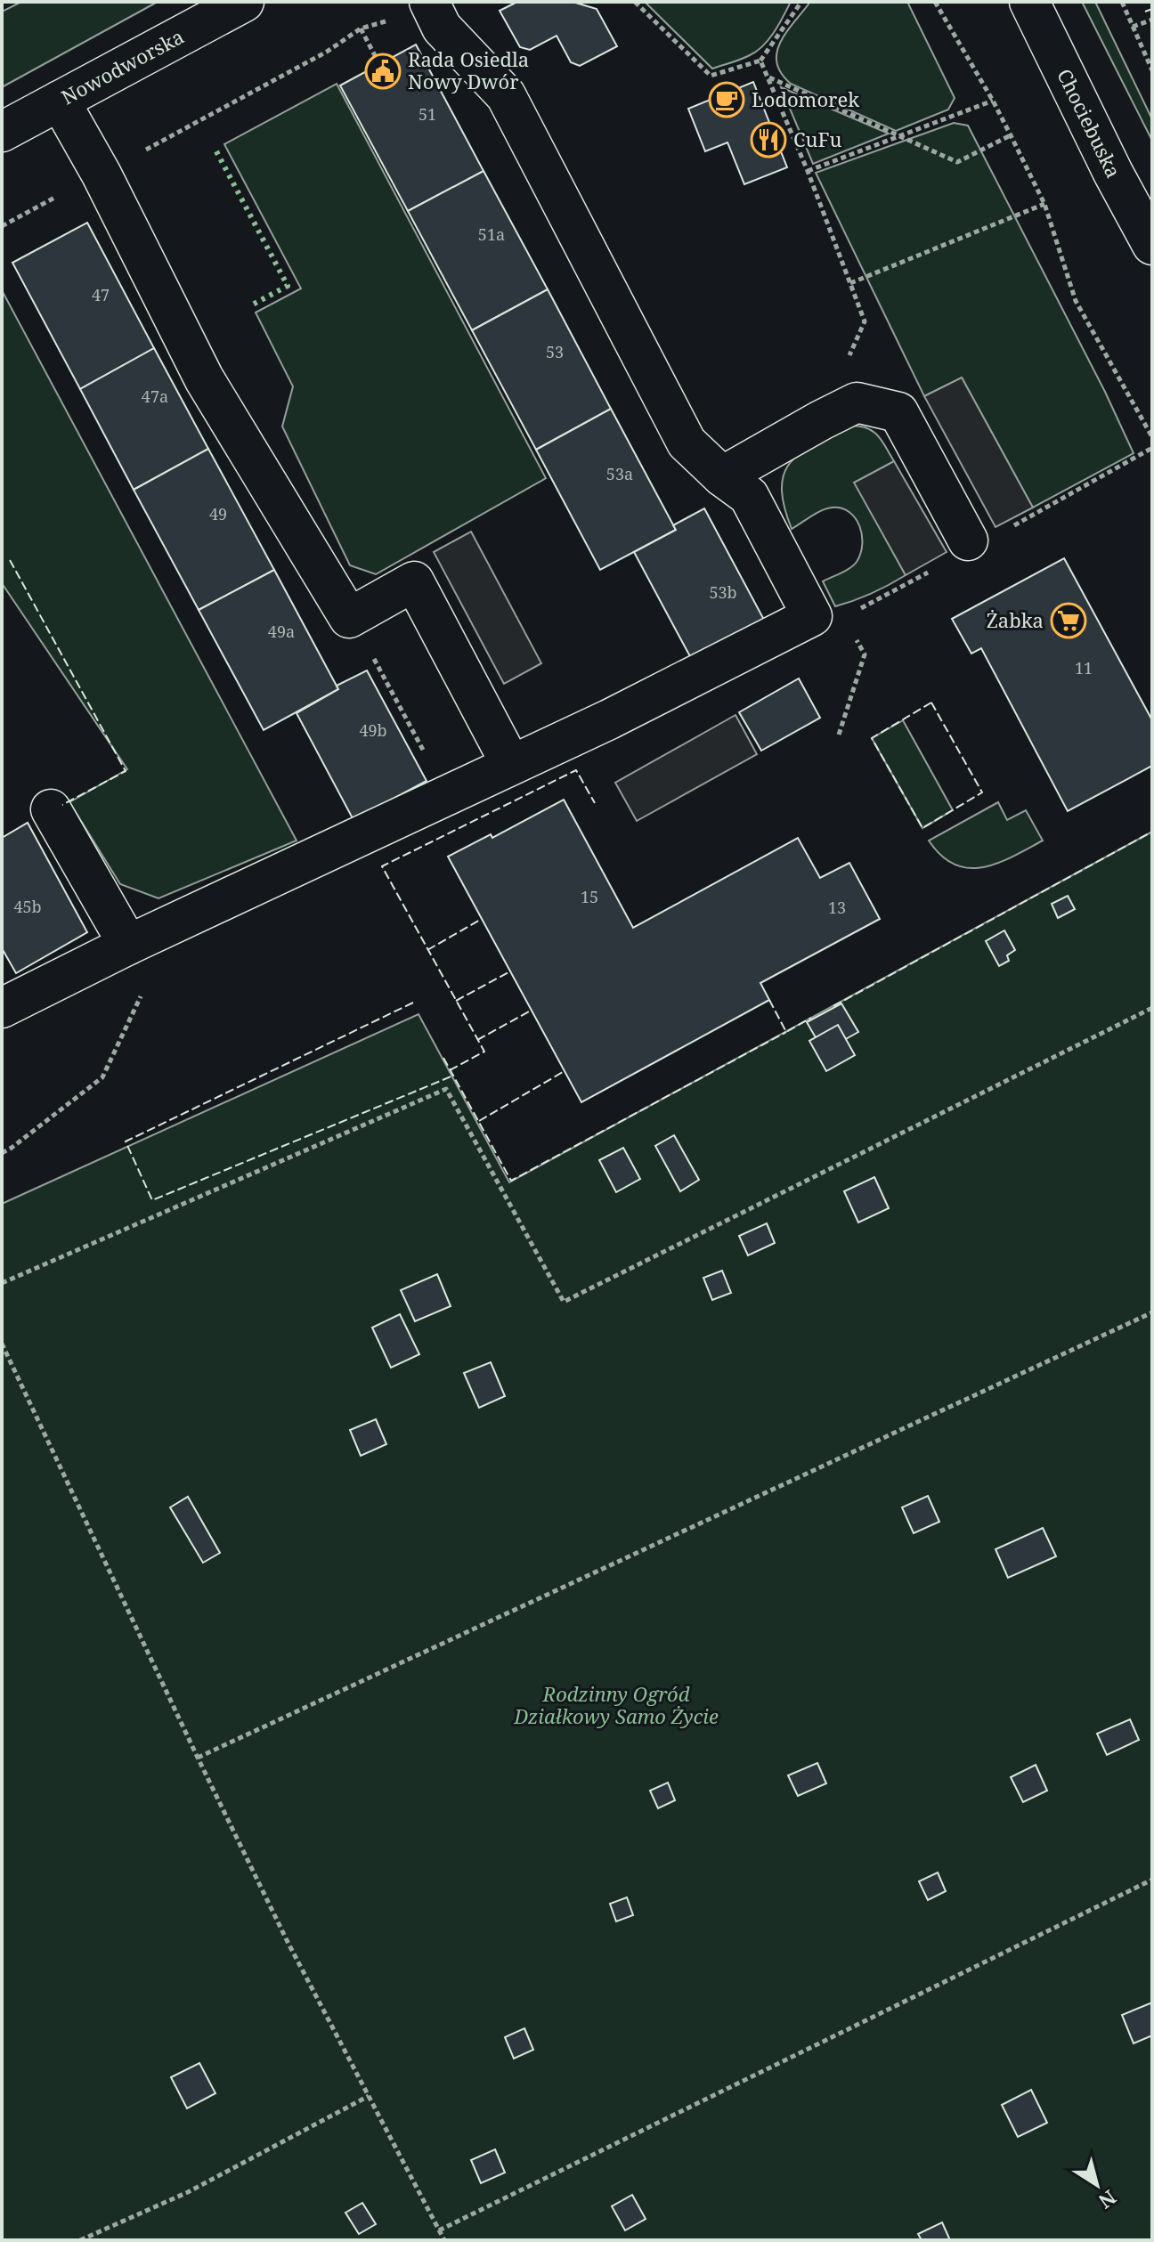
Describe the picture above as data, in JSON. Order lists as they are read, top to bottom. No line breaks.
{"streets":{"street":["Nowodworska","Chociebuska"]},"parks":["Rodzinny Ogród Działkowy Samo Życie"],"places":{"public building":["Rada Osiedla Nowy Dwór"],"cafe":["Lodomorek"],"restaurant":["CuFu"],"supermarket":["Żabka"]},"house_numbers":["51","51a","47","53","47a","53a","49","53b","49a","11","49b","15","45b","13"],"north":"bottom right"}
